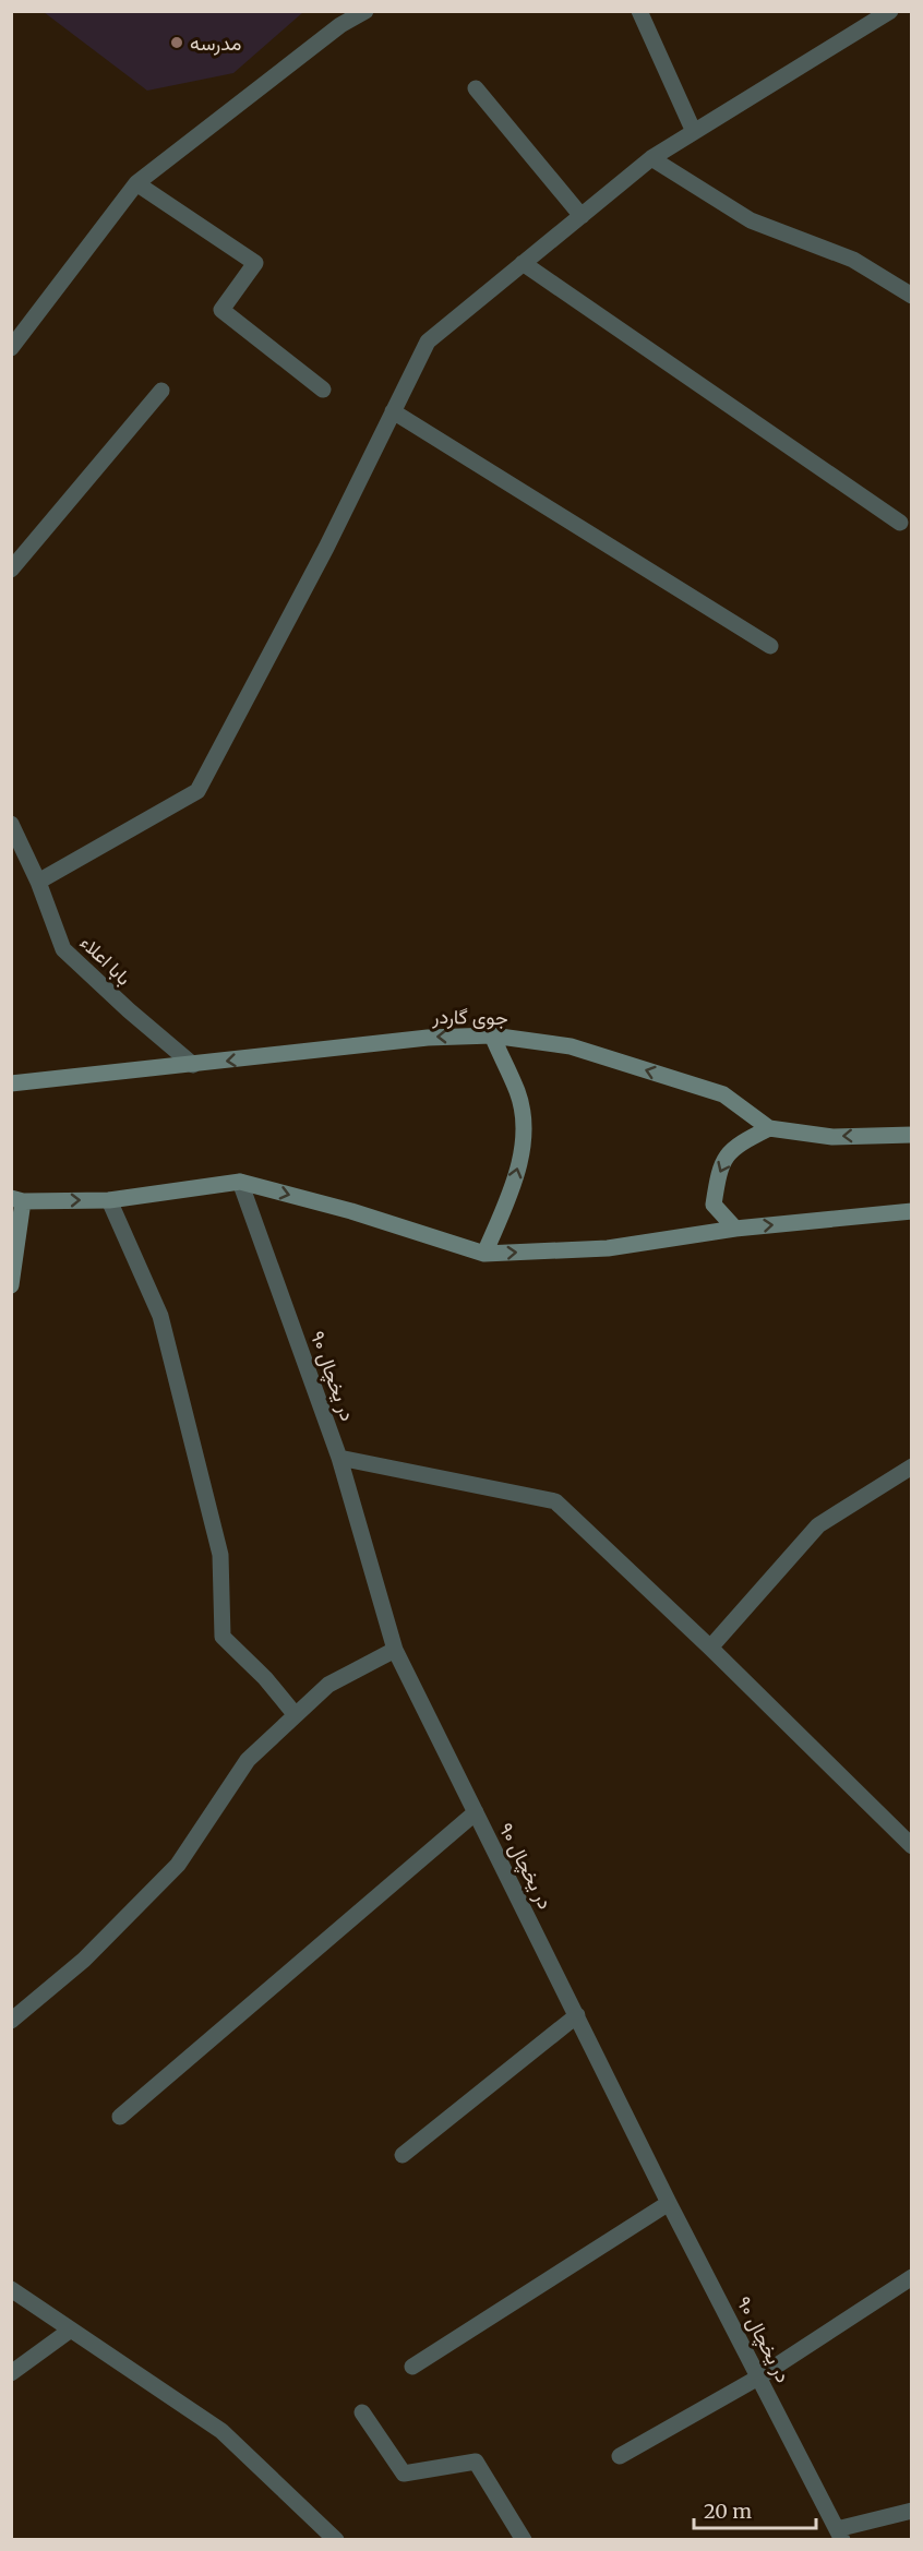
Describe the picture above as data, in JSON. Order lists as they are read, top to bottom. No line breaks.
{"streets":{"street":["بابا اعلاء","جوی گاردر","در یخچال ۹۰"]},"crossings":[["بابا اعلاء","جوی گاردر"]],"one_way":["جوی گاردر"],"places":["مدرسه"],"scale_bar":"20 m"}
